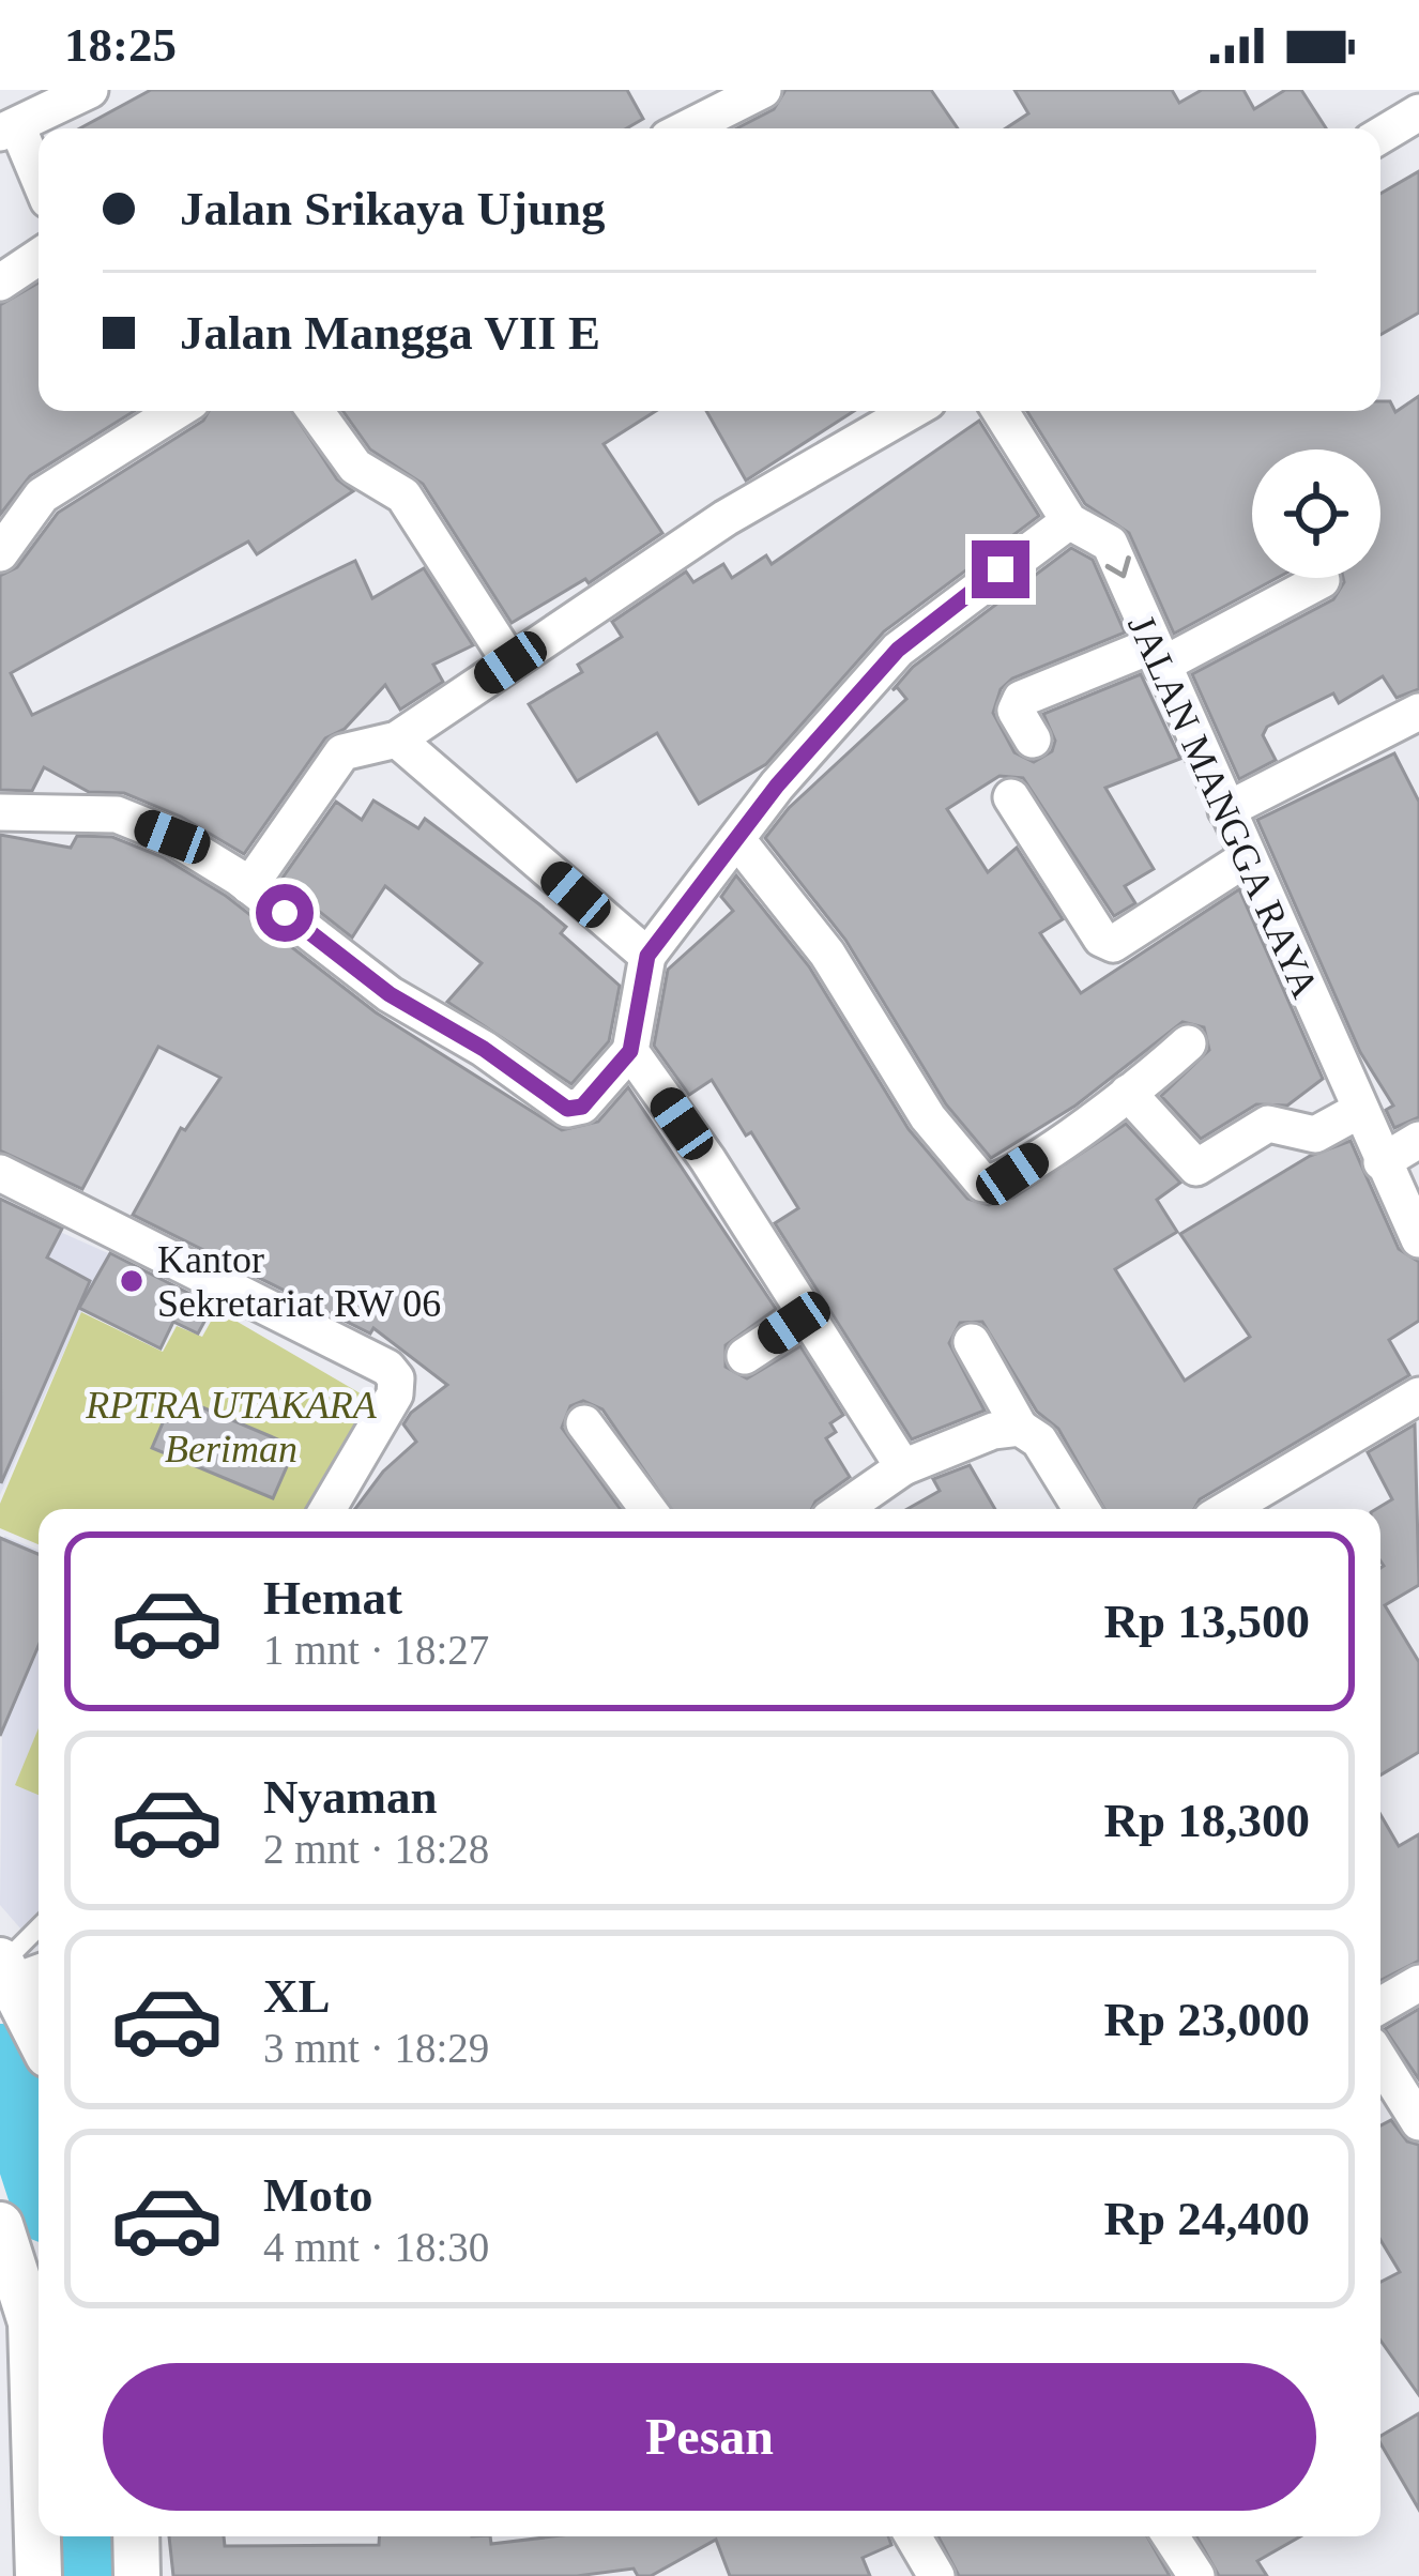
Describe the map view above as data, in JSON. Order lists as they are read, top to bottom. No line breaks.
{"streets":{"street":["JALAN MANGGA RAYA"]},"parks":["RPTRA UTAKARA Beriman"],"places":["Kantor Sekretariat RW 06"],"page":{"status":"18:25","banner":["Jalan Srikaya Ujung","Jalan Mangga VII E"],"list":[{"name":"Hemat","note":"1 mnt · 18:27","value":"Rp 13,500"},{"name":"Nyaman","note":"2 mnt · 18:28","value":"Rp 18,300"},{"name":"XL","note":"3 mnt · 18:29","value":"Rp 23,000"},{"name":"Moto","note":"4 mnt · 18:30","value":"Rp 24,400"}],"buttons":"Pesan"}}
